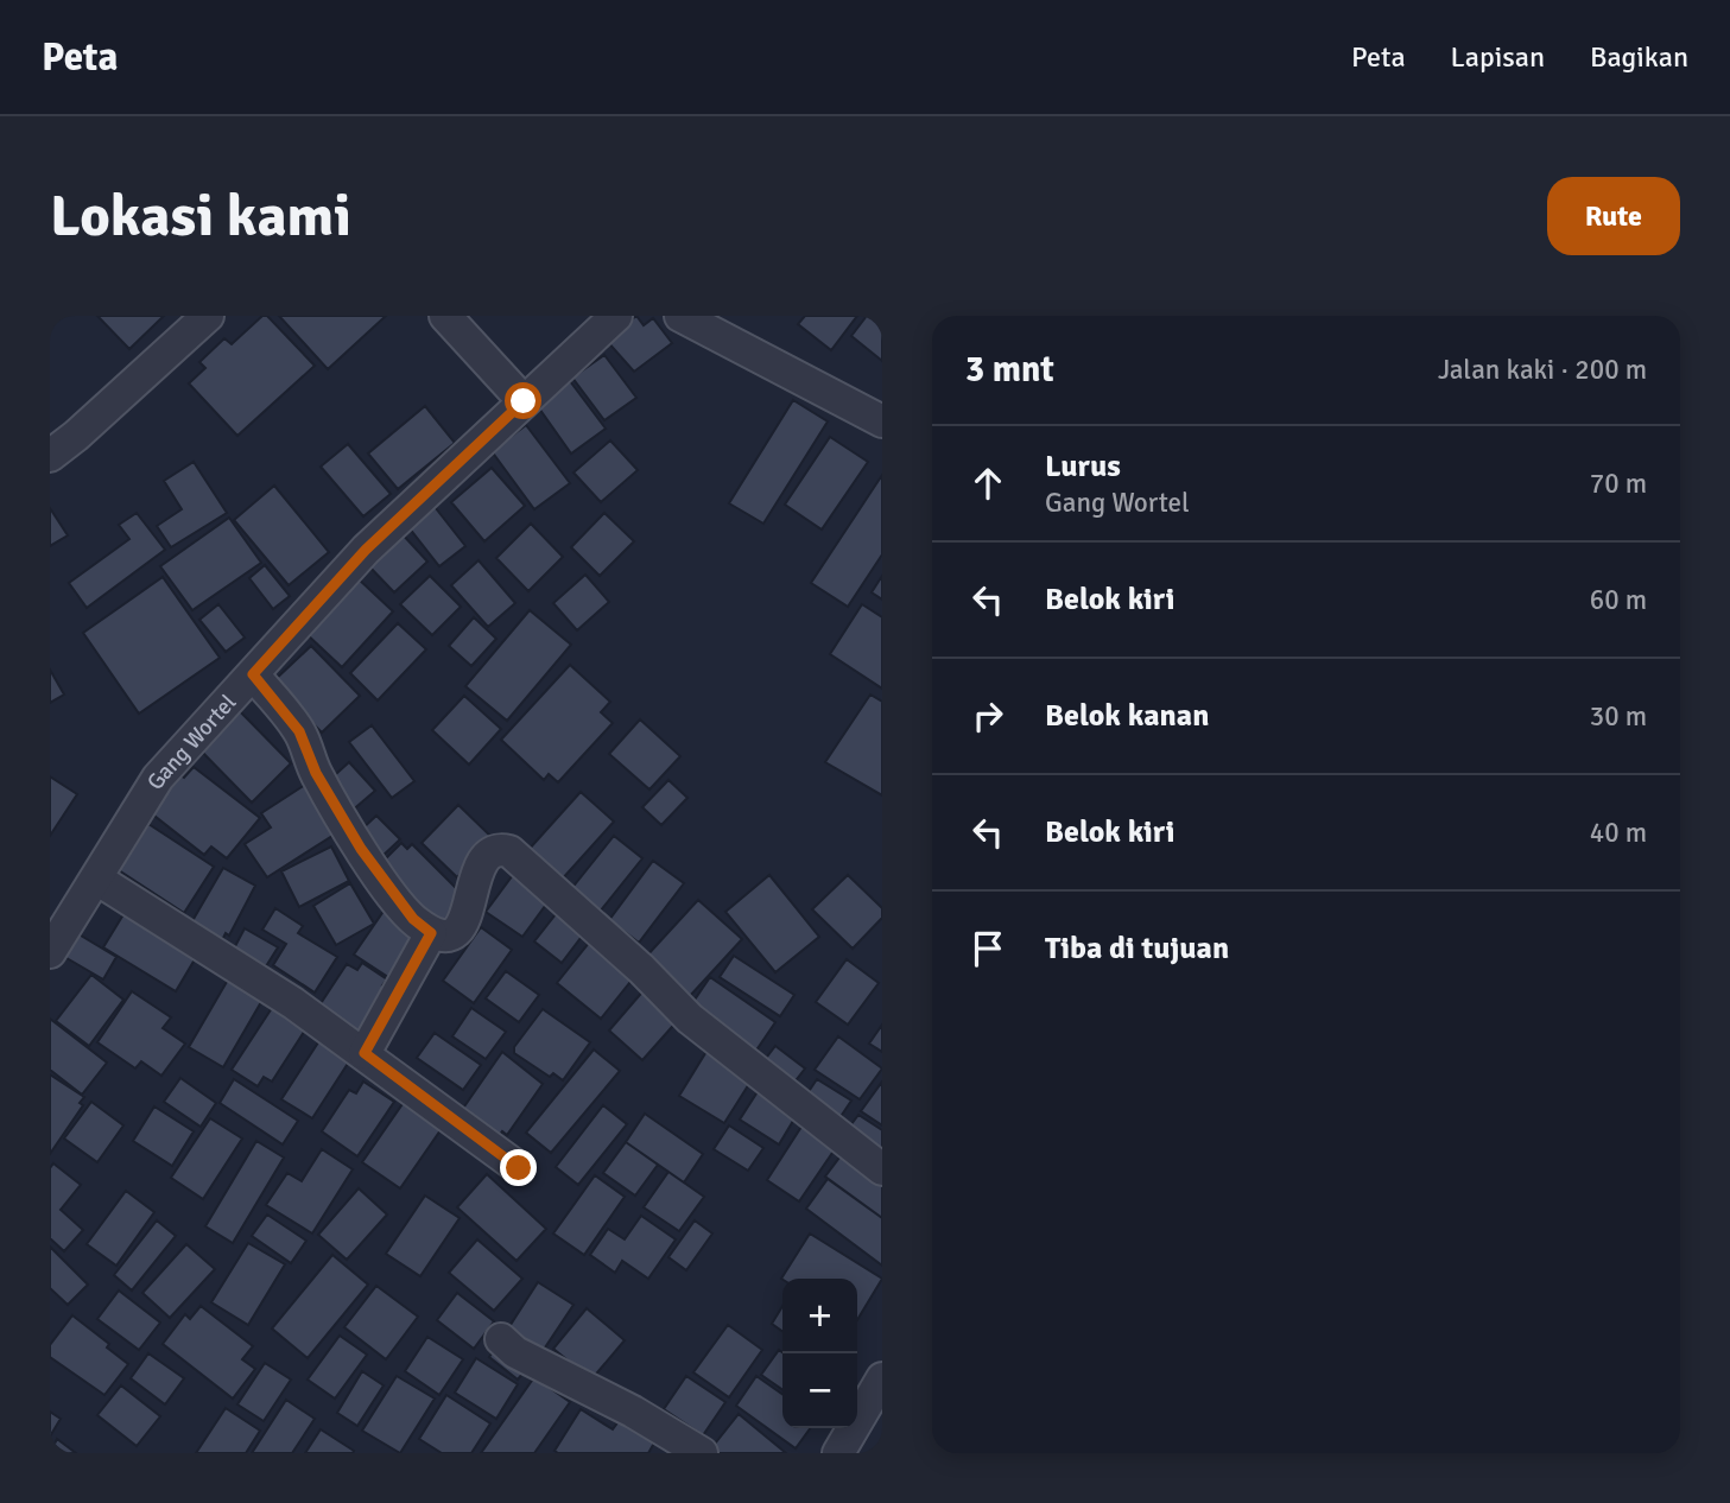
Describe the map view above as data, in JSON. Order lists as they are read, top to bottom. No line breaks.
{"streets":{"street":["Gang Wortel"]},"page":{"header":"Peta","nav":["Peta","Lapisan","Bagikan"],"buttons":"Rute","title":"Lokasi kami","heading":["3 mnt","Jalan kaki · 200 m"],"list":[["Lurus","Gang Wortel","70 m"],["Belok kiri","60 m"],["Belok kanan","30 m"],["Belok kiri","40 m"],"Tiba di tujuan"],"map_buttons":["+","−"]}}
